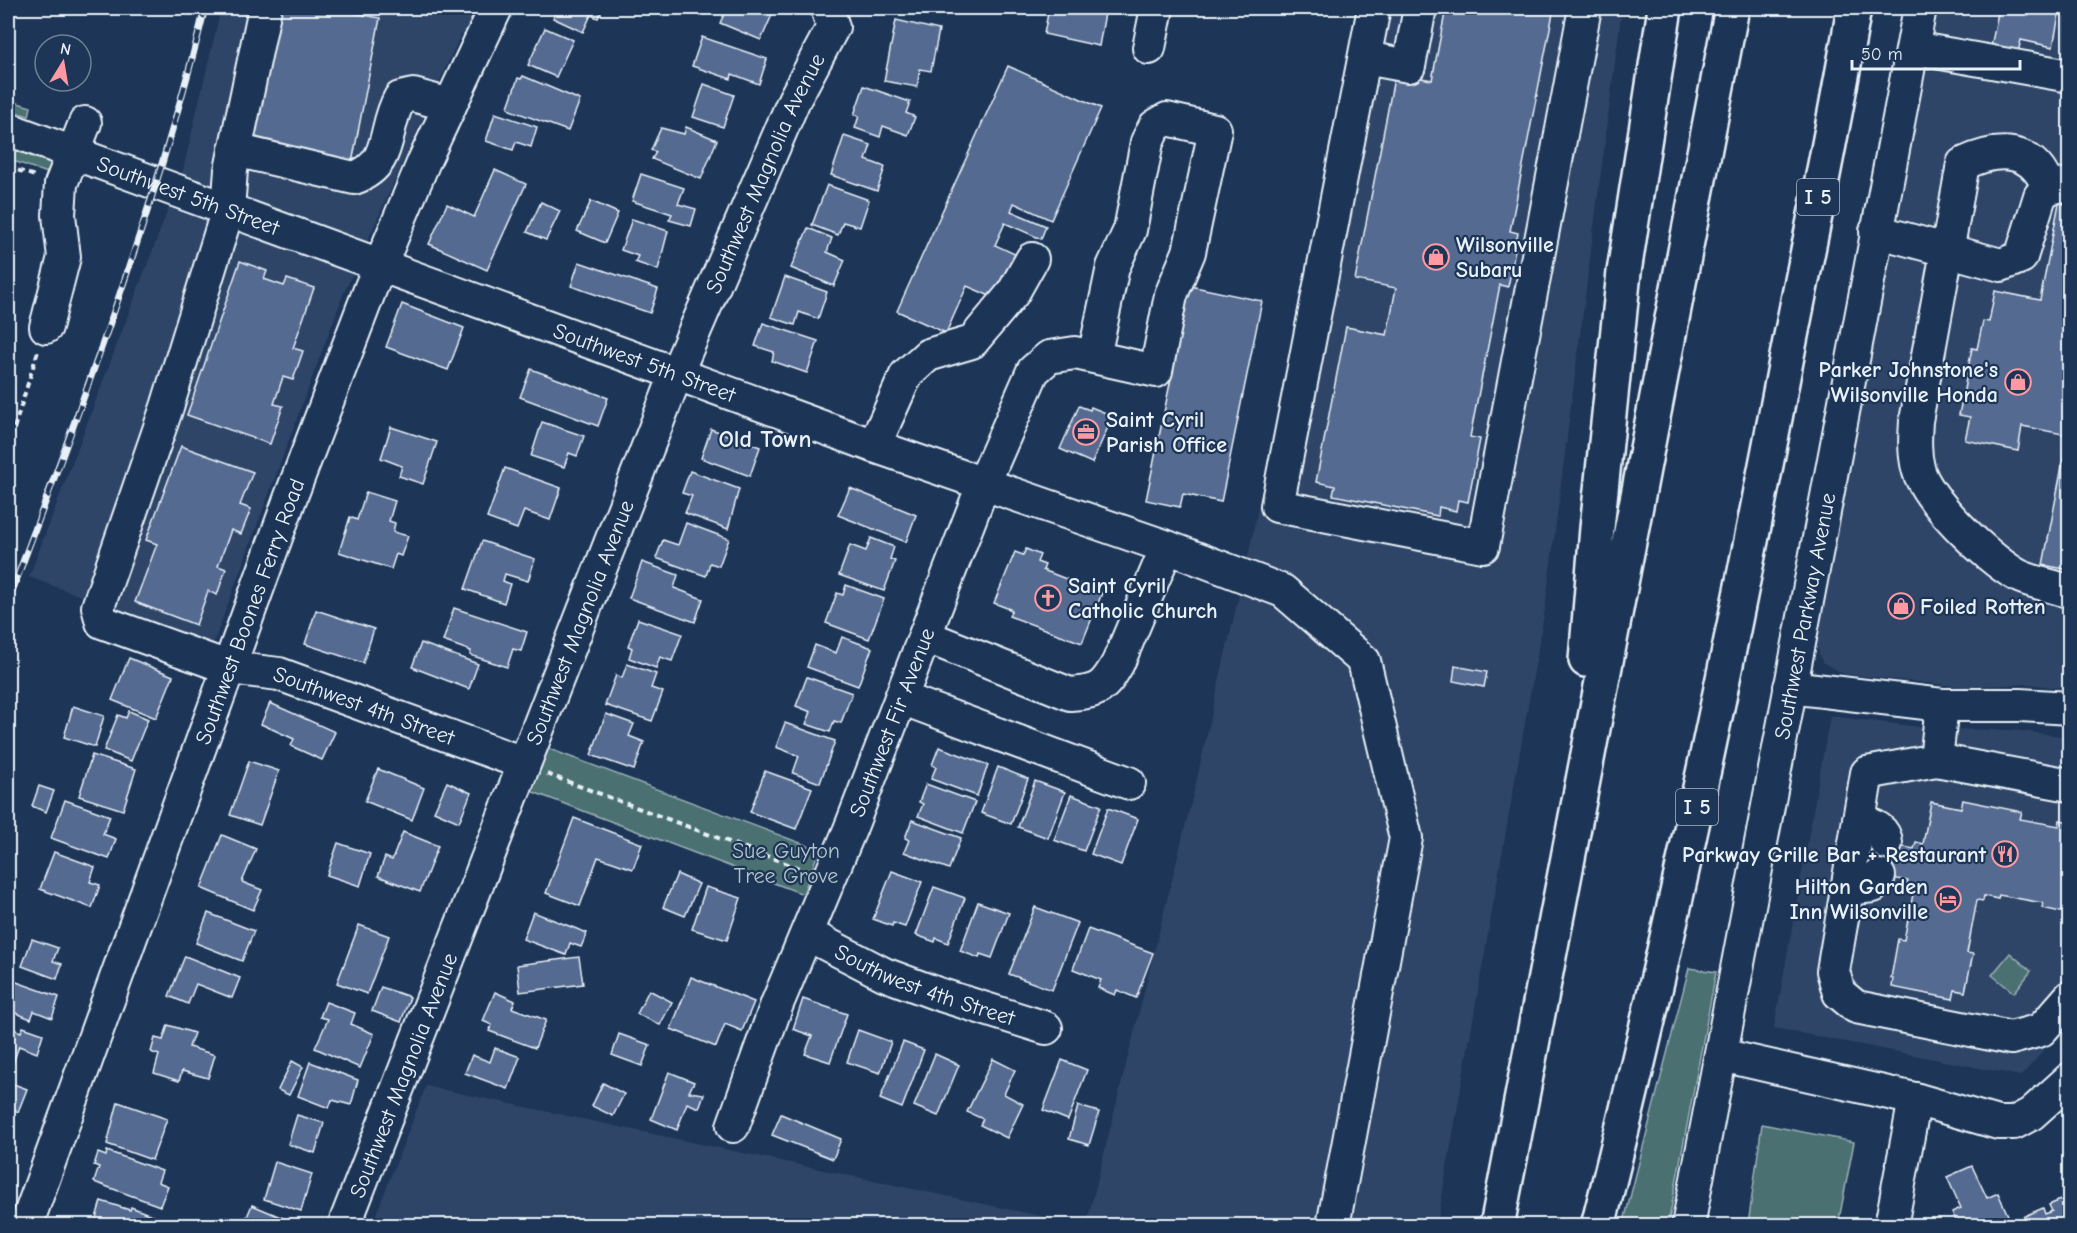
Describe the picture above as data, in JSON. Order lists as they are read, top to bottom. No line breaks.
{"streets":{"highway":["I 5"],"street":["Southwest Magnolia Avenue","Southwest 5th Street","Southwest Boones Ferry Road","Southwest Parkway Avenue","Southwest 4th Street","Southwest Fir Avenue"]},"crossings":[["Southwest Magnolia Avenue","Southwest 5th Street"],["Southwest Magnolia Avenue","Southwest 4th Street"],["Southwest 5th Street","Southwest Boones Ferry Road"],["Southwest 5th Street","Southwest 4th Street"],["Southwest 5th Street","Southwest Fir Avenue"],["Southwest Boones Ferry Road","Southwest 4th Street"],["Southwest 4th Street","Southwest Fir Avenue"]],"districts":["Old Town"],"parks":["Sue Guyton Tree Grove"],"places":{"shop":["Wilsonville Subaru","Parker Johnstone's Wilsonville Honda","Foiled Rotten"],"office":["Saint Cyril Parish Office"],"church":["Saint Cyril Catholic Church"],"restaurant":["Parkway Grille Bar + Restaurant"],"hotel":["Hilton Garden Inn Wilsonville"]},"scale_bar":"50 m","north":"top"}
